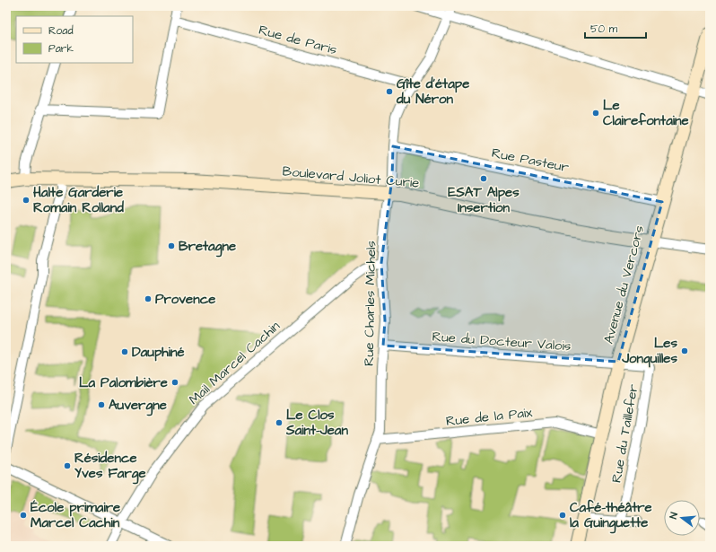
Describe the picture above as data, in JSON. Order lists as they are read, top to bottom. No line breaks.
{"streets":{"street":["Rue de Paris","Rue Pasteur","Boulevard Joliot Curie","Avenue du Vercors","Rue Charles Michels","Rue du Docteur Valois","Mail Marcel Cachin","Rue de la Paix","Rue du Taillefer"]},"crossings":[["Rue de Paris","Rue Charles Michels"],["Rue Pasteur","Avenue du Vercors"],["Rue Pasteur","Rue Charles Michels"],["Boulevard Joliot Curie","Avenue du Vercors"],["Boulevard Joliot Curie","Rue Charles Michels"],["Avenue du Vercors","Rue du Docteur Valois"],["Avenue du Vercors","Rue de la Paix"],["Avenue du Vercors","Rue du Taillefer"],["Rue Charles Michels","Rue du Docteur Valois"],["Rue Charles Michels","Mail Marcel Cachin"],["Rue Charles Michels","Rue de la Paix"],["Rue du Docteur Valois","Rue du Taillefer"]],"places":["Gîte d’étape du Néron","Le Clairefontaine","ESAT Alpes Insertion","Halte Garderie Romain Rolland","Bretagne","Provence","Les Jonquilles","Dauphiné","La Palombière","Auvergne","Le Clos Saint-Jean","Résidence Yves Farge","École primaire Marcel Cachin","Café-théâtre la Guinguette"],"legend":["Road","Park"],"scale_bar":"50 m","north":"left"}
